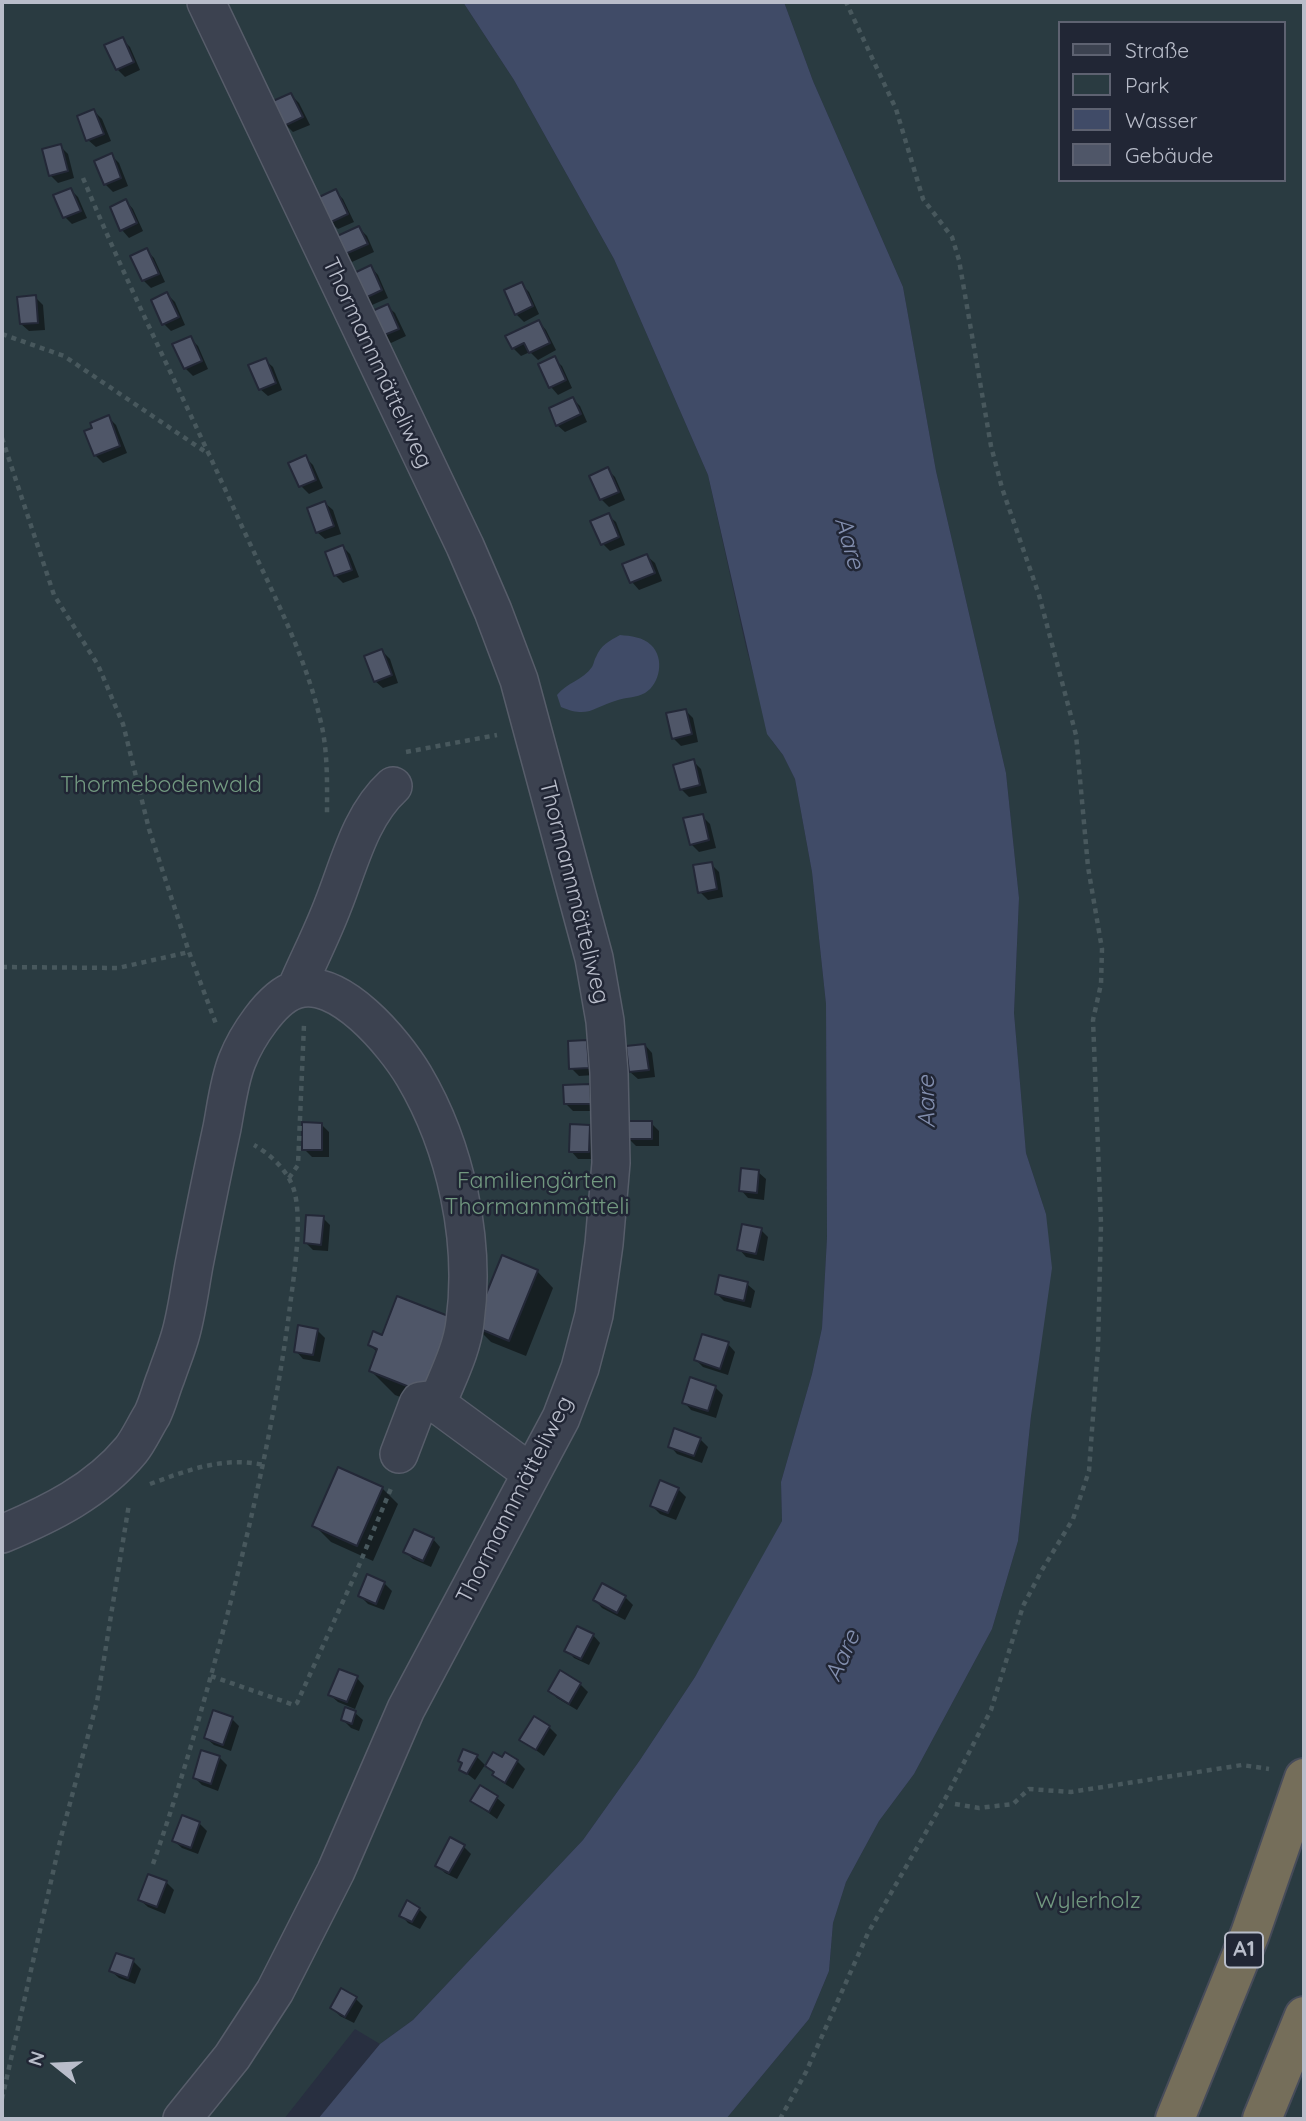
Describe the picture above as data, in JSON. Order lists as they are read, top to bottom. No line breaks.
{"streets":{"highway":["A1"],"street":["Thormannmätteliweg"]},"water":["Aare"],"parks":["Thormebodenwald","Familiengärten Thormannmätteli","Wylerholz"],"legend":["Straße","Park","Wasser","Gebäude"],"north":"left"}
